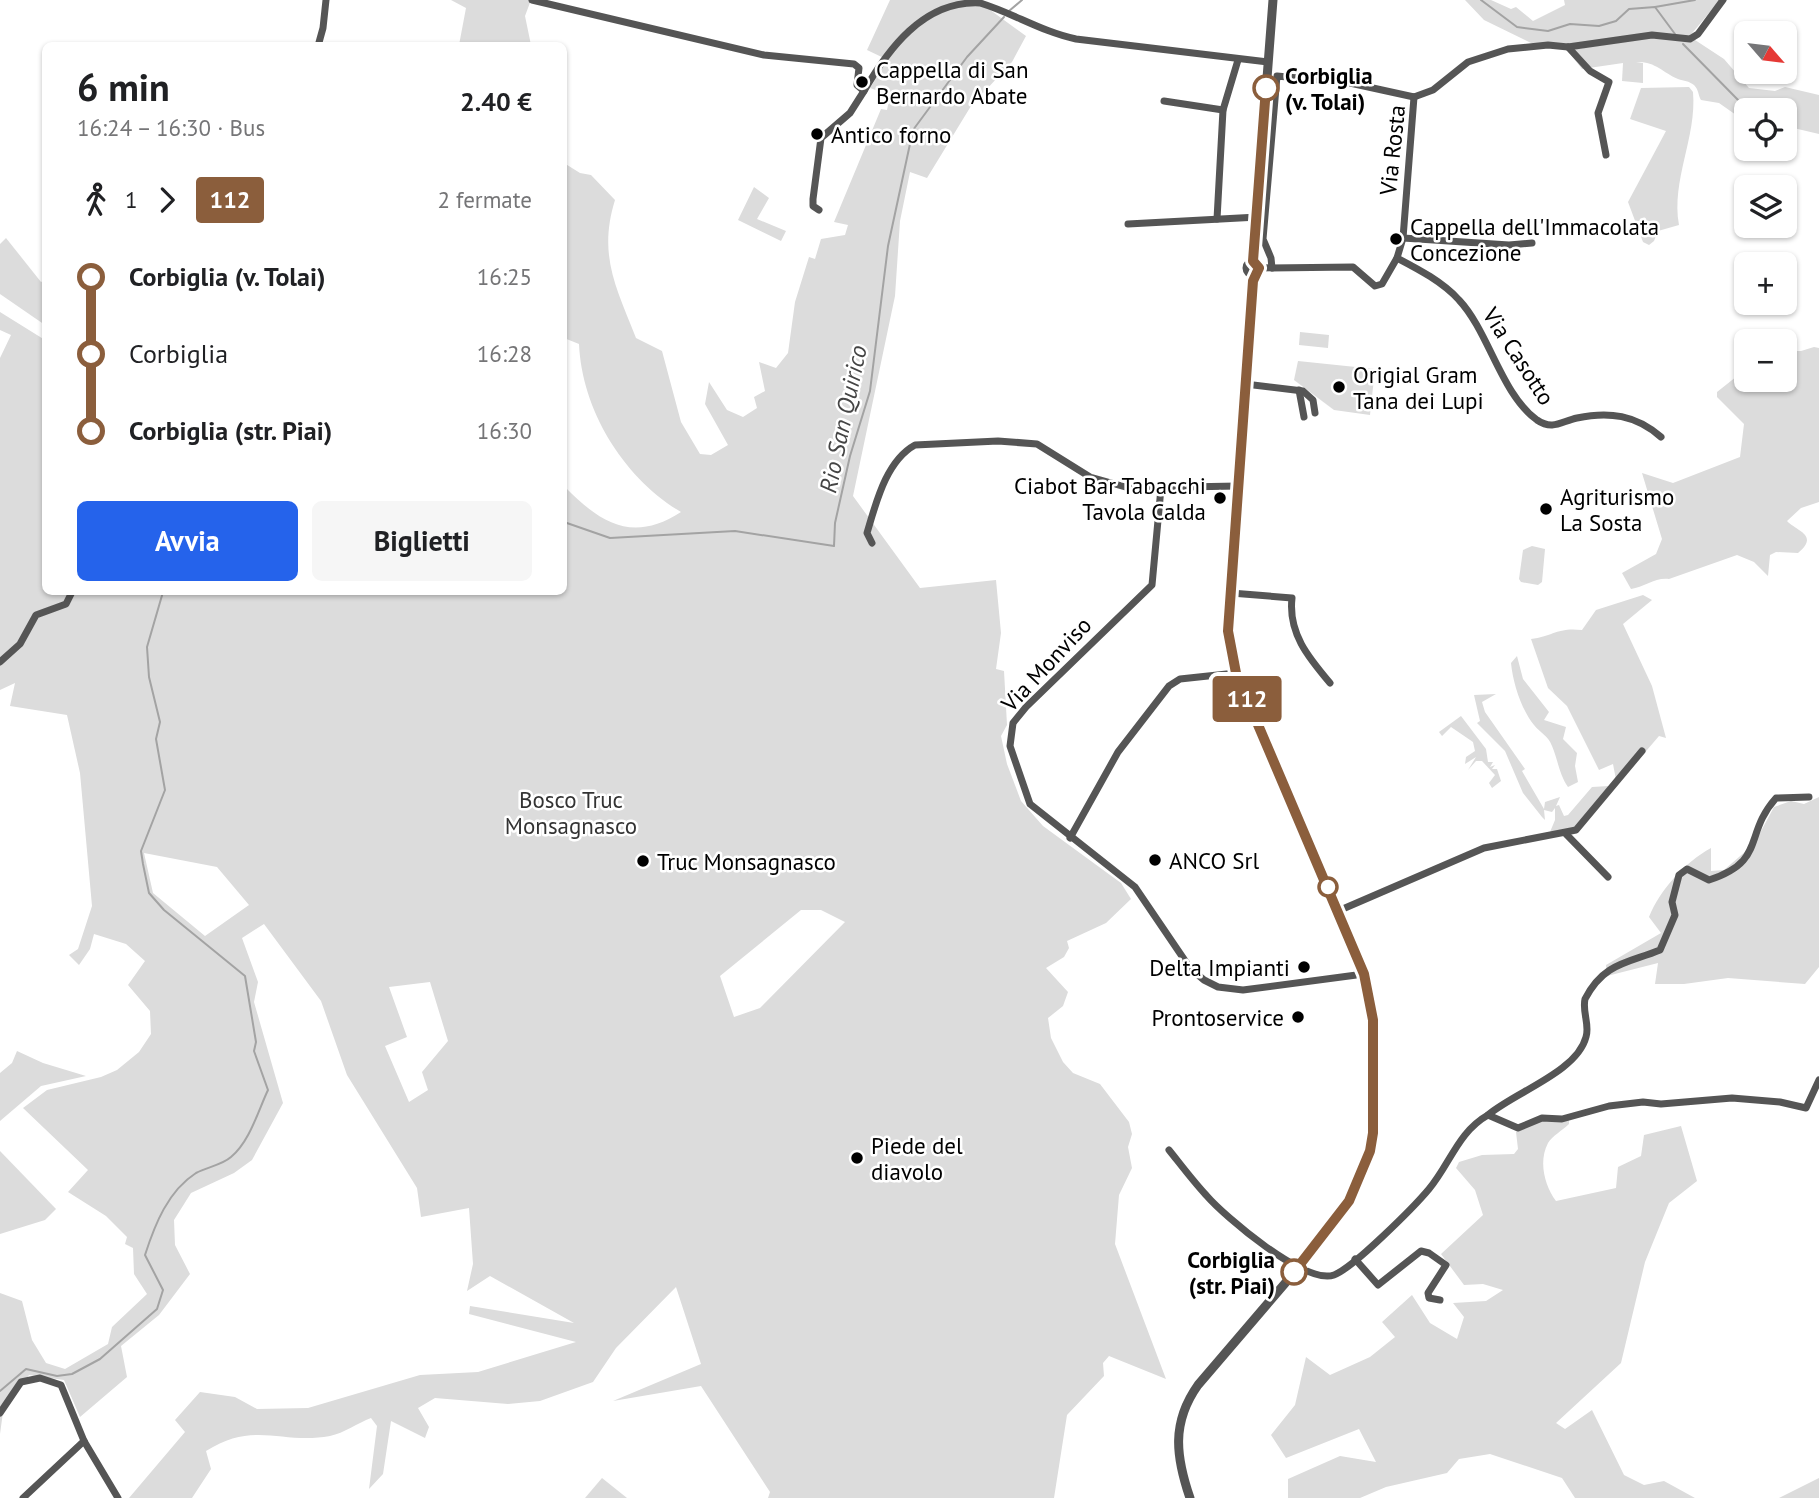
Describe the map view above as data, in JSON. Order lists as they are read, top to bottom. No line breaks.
{"streets":{"street":["Via Rosta","Via Casotto","Via Monviso"]},"crossings":[["Via Rosta","Via Casotto"]],"water":["Rio San Quirico"],"parks":["Bosco Truc Monsagnasco"],"places":["Cappella di San Bernardo Abate","Corbiglia (v. Tolai)","Antico forno","Cappella dell'Immacolata Concezione","Origial Gram Tana dei Lupi","Ciabot Bar Tabacchi Tavola Calda","Agriturismo La Sosta","ANCO Srl","Truc Monsagnasco","Delta Impianti","Prontoservice","Piede del diavolo","Corbiglia (str. Piai)"],"lines":["bus line 112"],"north":"bottom right","page":{"on_map":"112","map_buttons":["+","−"],"heading":["6 min","16:24 – 16:30 · Bus","2.40 €"],"legs":["1","112","2 fermate"],"list":[{"name":"Corbiglia (v. Tolai)","value":"16:25"},{"name":"Corbiglia","value":"16:28"},{"name":"Corbiglia (str. Piai)","value":"16:30"}],"buttons":["Avvia","Biglietti"]}}
